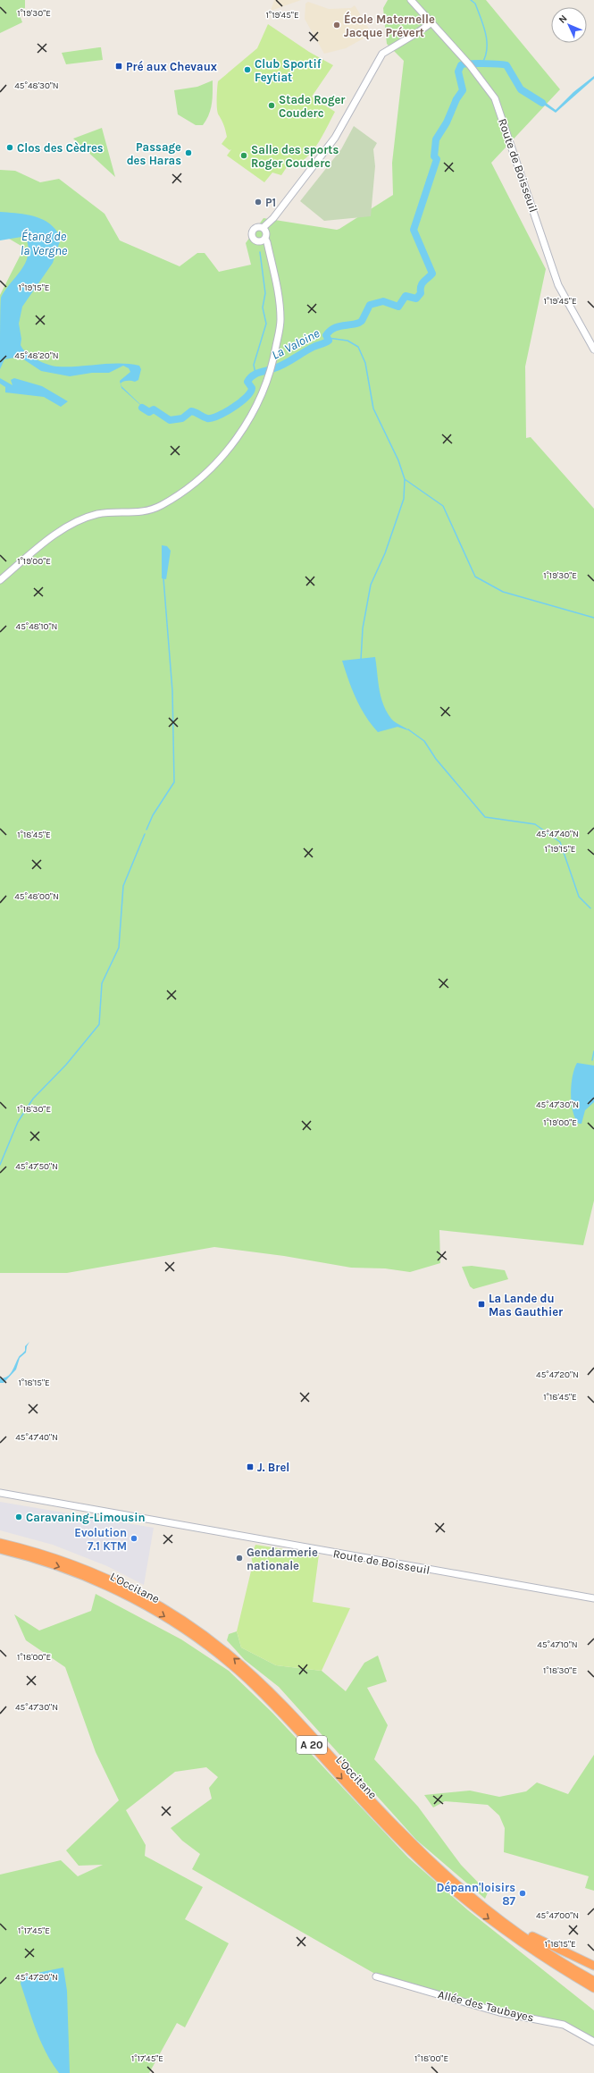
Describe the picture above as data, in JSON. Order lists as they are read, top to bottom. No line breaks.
{"streets":{"highway":["L'Occitane","A 20"],"main road":["Route de Boisseuil","Allée des Taubayes"]},"water":["Étang de la Vergne","La Valoine"],"places":{"other":["École Maternelle Jacque Prévert","Club Sportif Feytiat","Stade Roger Couderc","Clos des Cèdres","Passage des Haras","Salle des sports Roger Couderc","P1","Caravaning-Limousin","Evolution 7.1 KTM","Gendarmerie nationale","Dépann'loisirs 87"],"transit":["Pré aux Chevaux","La Lande du Mas Gauthier","J. Brel"]},"north":"top left","coordinates":["1°19'30\"E","1°19'45\"E","45°48'30\"N","1°19'15\"E","45°48'20\"N","1°19'00\"E","45°48'10\"N","45°47'40\"N","1°18'45\"E","45°48'00\"N","45°47'30\"N","1°18'30\"E","45°47'50\"N","45°47'20\"N","1°18'15\"E","45°47'10\"N","1°18'00\"E","45°47'00\"N","1°17'45\"E"]}
